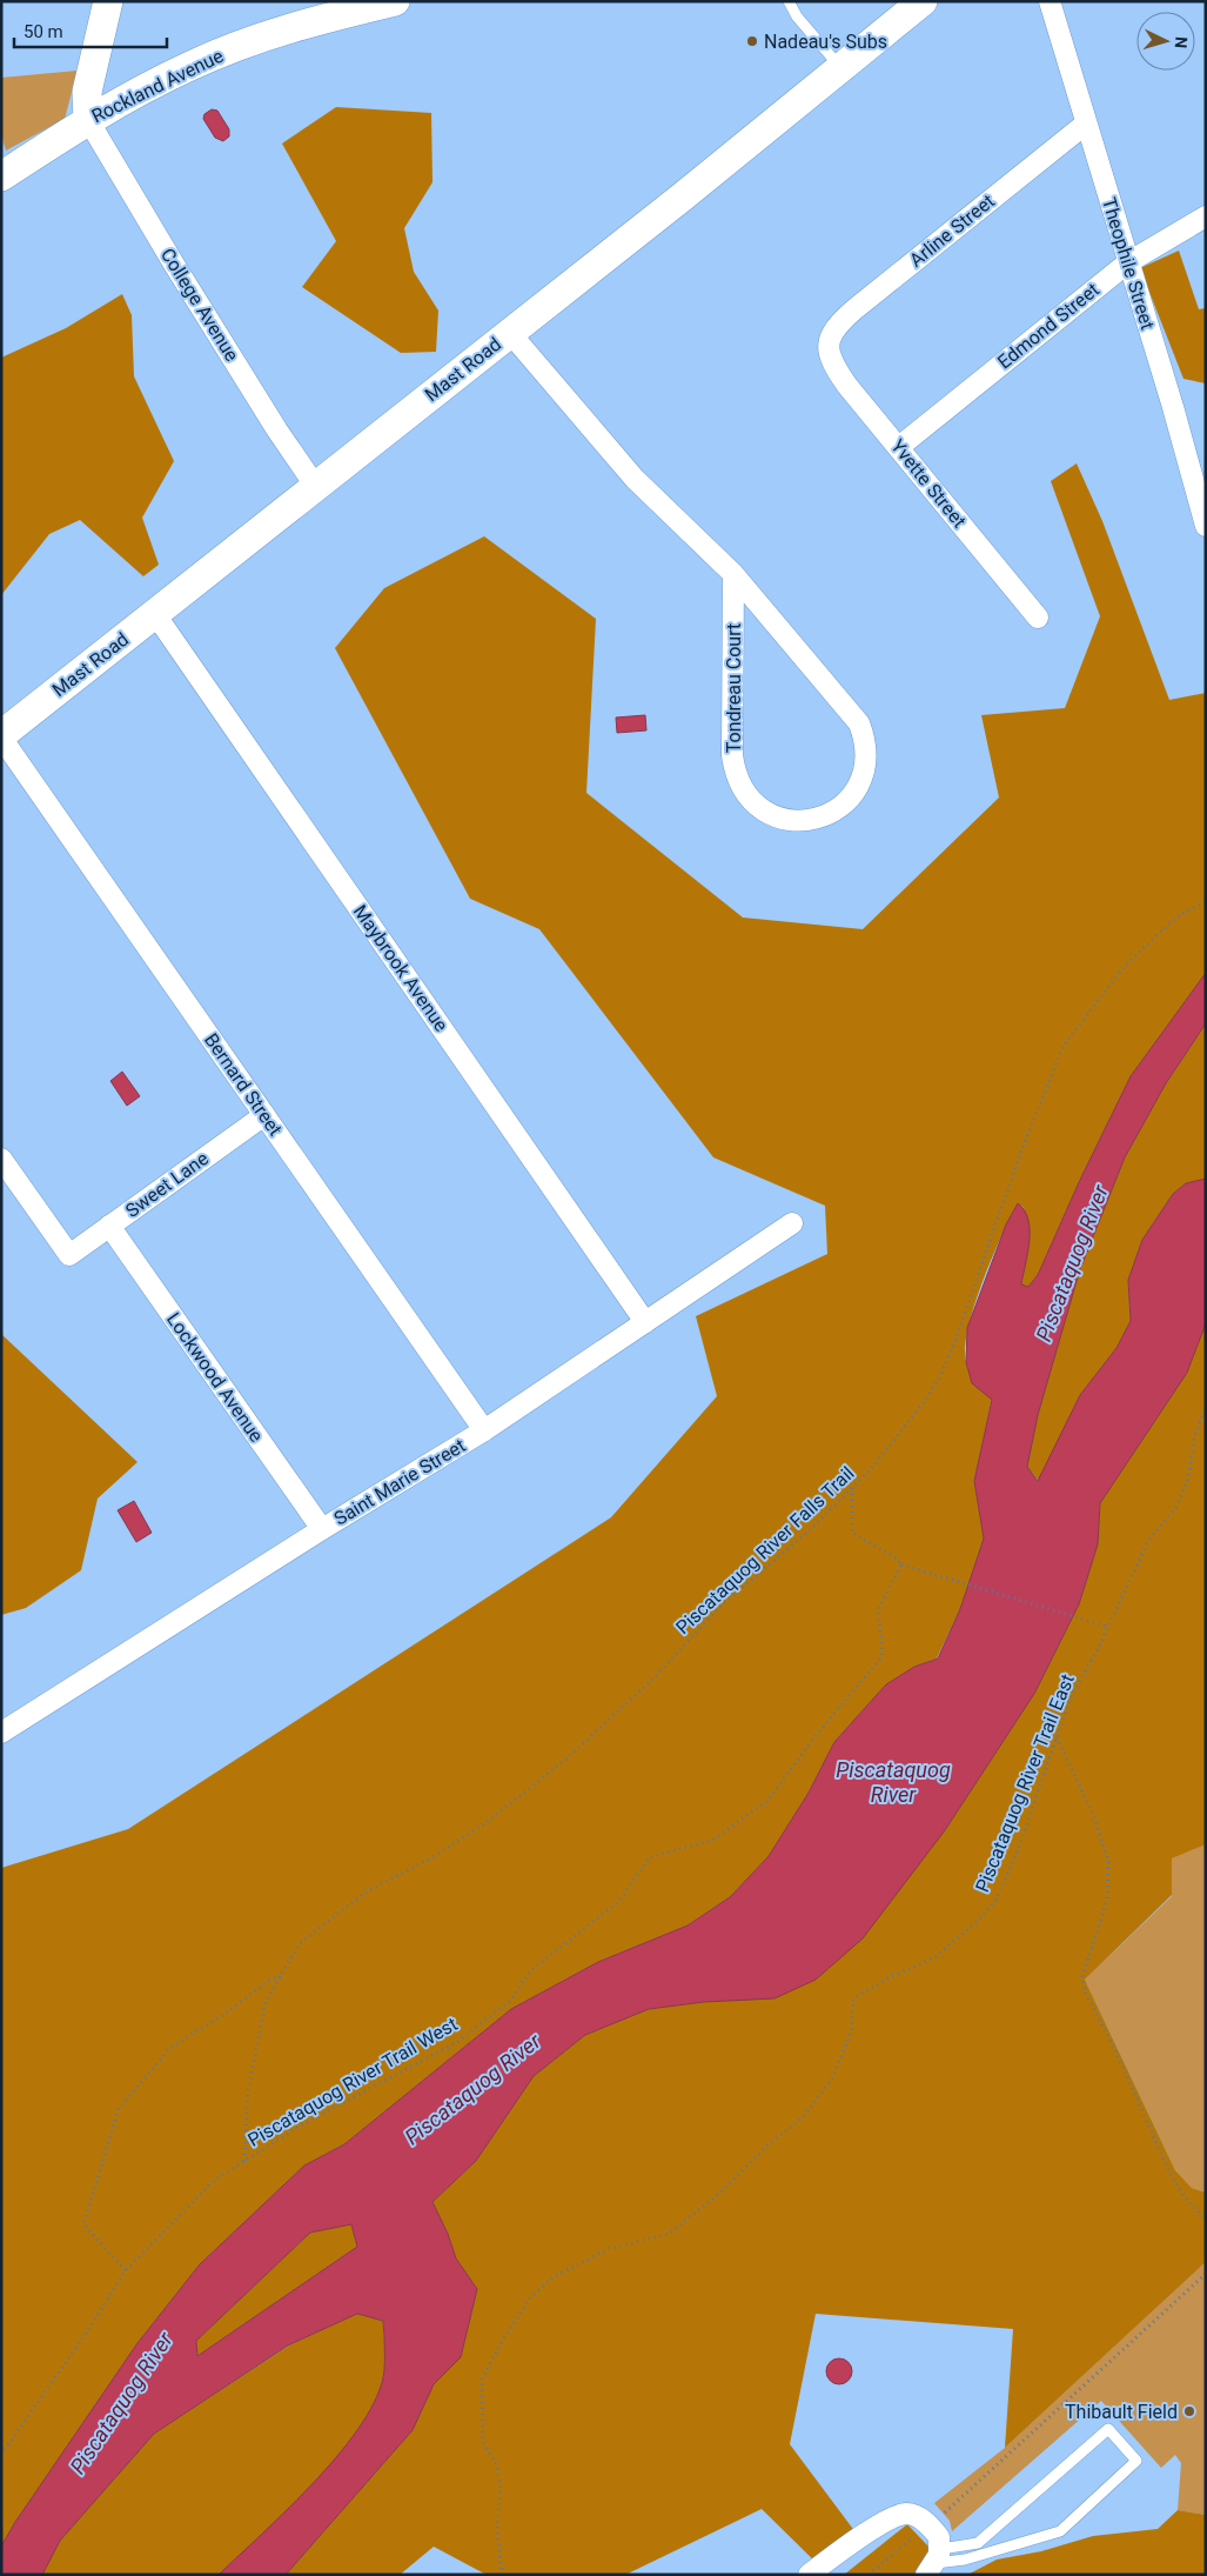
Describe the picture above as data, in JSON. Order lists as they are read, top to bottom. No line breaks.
{"streets":{"main road":["Rockland Avenue","Mast Road"],"street":["Arline Street","Theophile Street","College Avenue","Edmond Street","Yvette Street","Tondreau Court","Maybrook Avenue","Bernard Street","Sweet Lane","Lockwood Avenue","Saint Marie Street"],"path":["Piscataquog River Falls Trail","Piscataquog River Trail East","Piscataquog River Trail West"]},"crossings":[["Rockland Avenue","College Avenue"],["Arline Street","Theophile Street"],["Arline Street","Yvette Street"],["Theophile Street","Edmond Street"],["College Avenue","Mast Road"],["Edmond Street","Yvette Street"],["Mast Road","Tondreau Court"],["Mast Road","Maybrook Avenue"],["Mast Road","Bernard Street"],["Maybrook Avenue","Saint Marie Street"],["Bernard Street","Sweet Lane"],["Bernard Street","Saint Marie Street"],["Sweet Lane","Lockwood Avenue"],["Lockwood Avenue","Saint Marie Street"],["Piscataquog River Falls Trail","Piscataquog River Trail West"]],"water":["Piscataquog River"],"places":["Nadeau's Subs","Thibault Field"],"scale_bar":"50 m","north":"right"}
